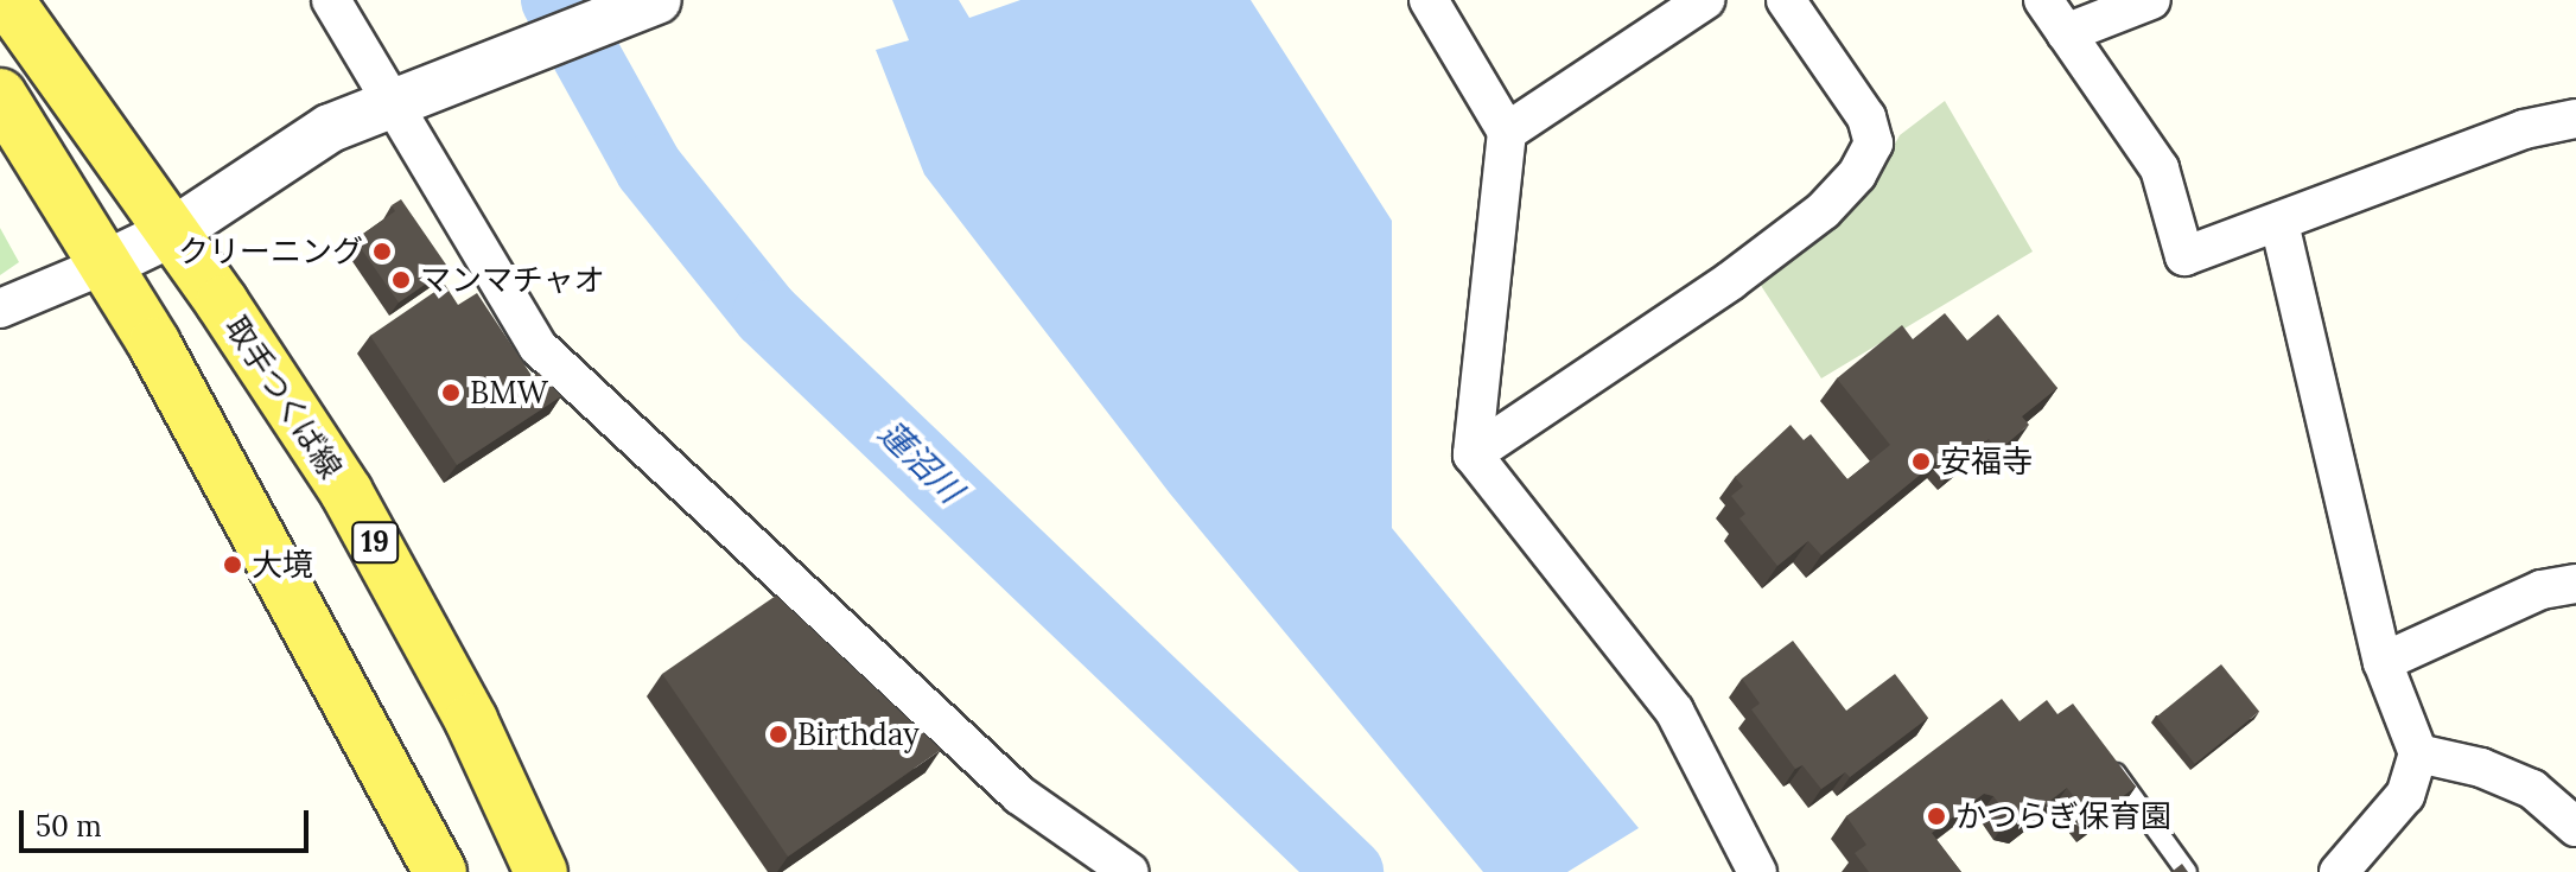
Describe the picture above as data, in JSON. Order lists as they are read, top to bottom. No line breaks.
{"streets":{"main road":["取手つくば線","19"]},"water":["蓮沼川"],"places":["クリーニング","マンマチャオ","BMW","安福寺","大境","Birthday","かつらぎ保育園"],"scale_bar":"50 m"}
